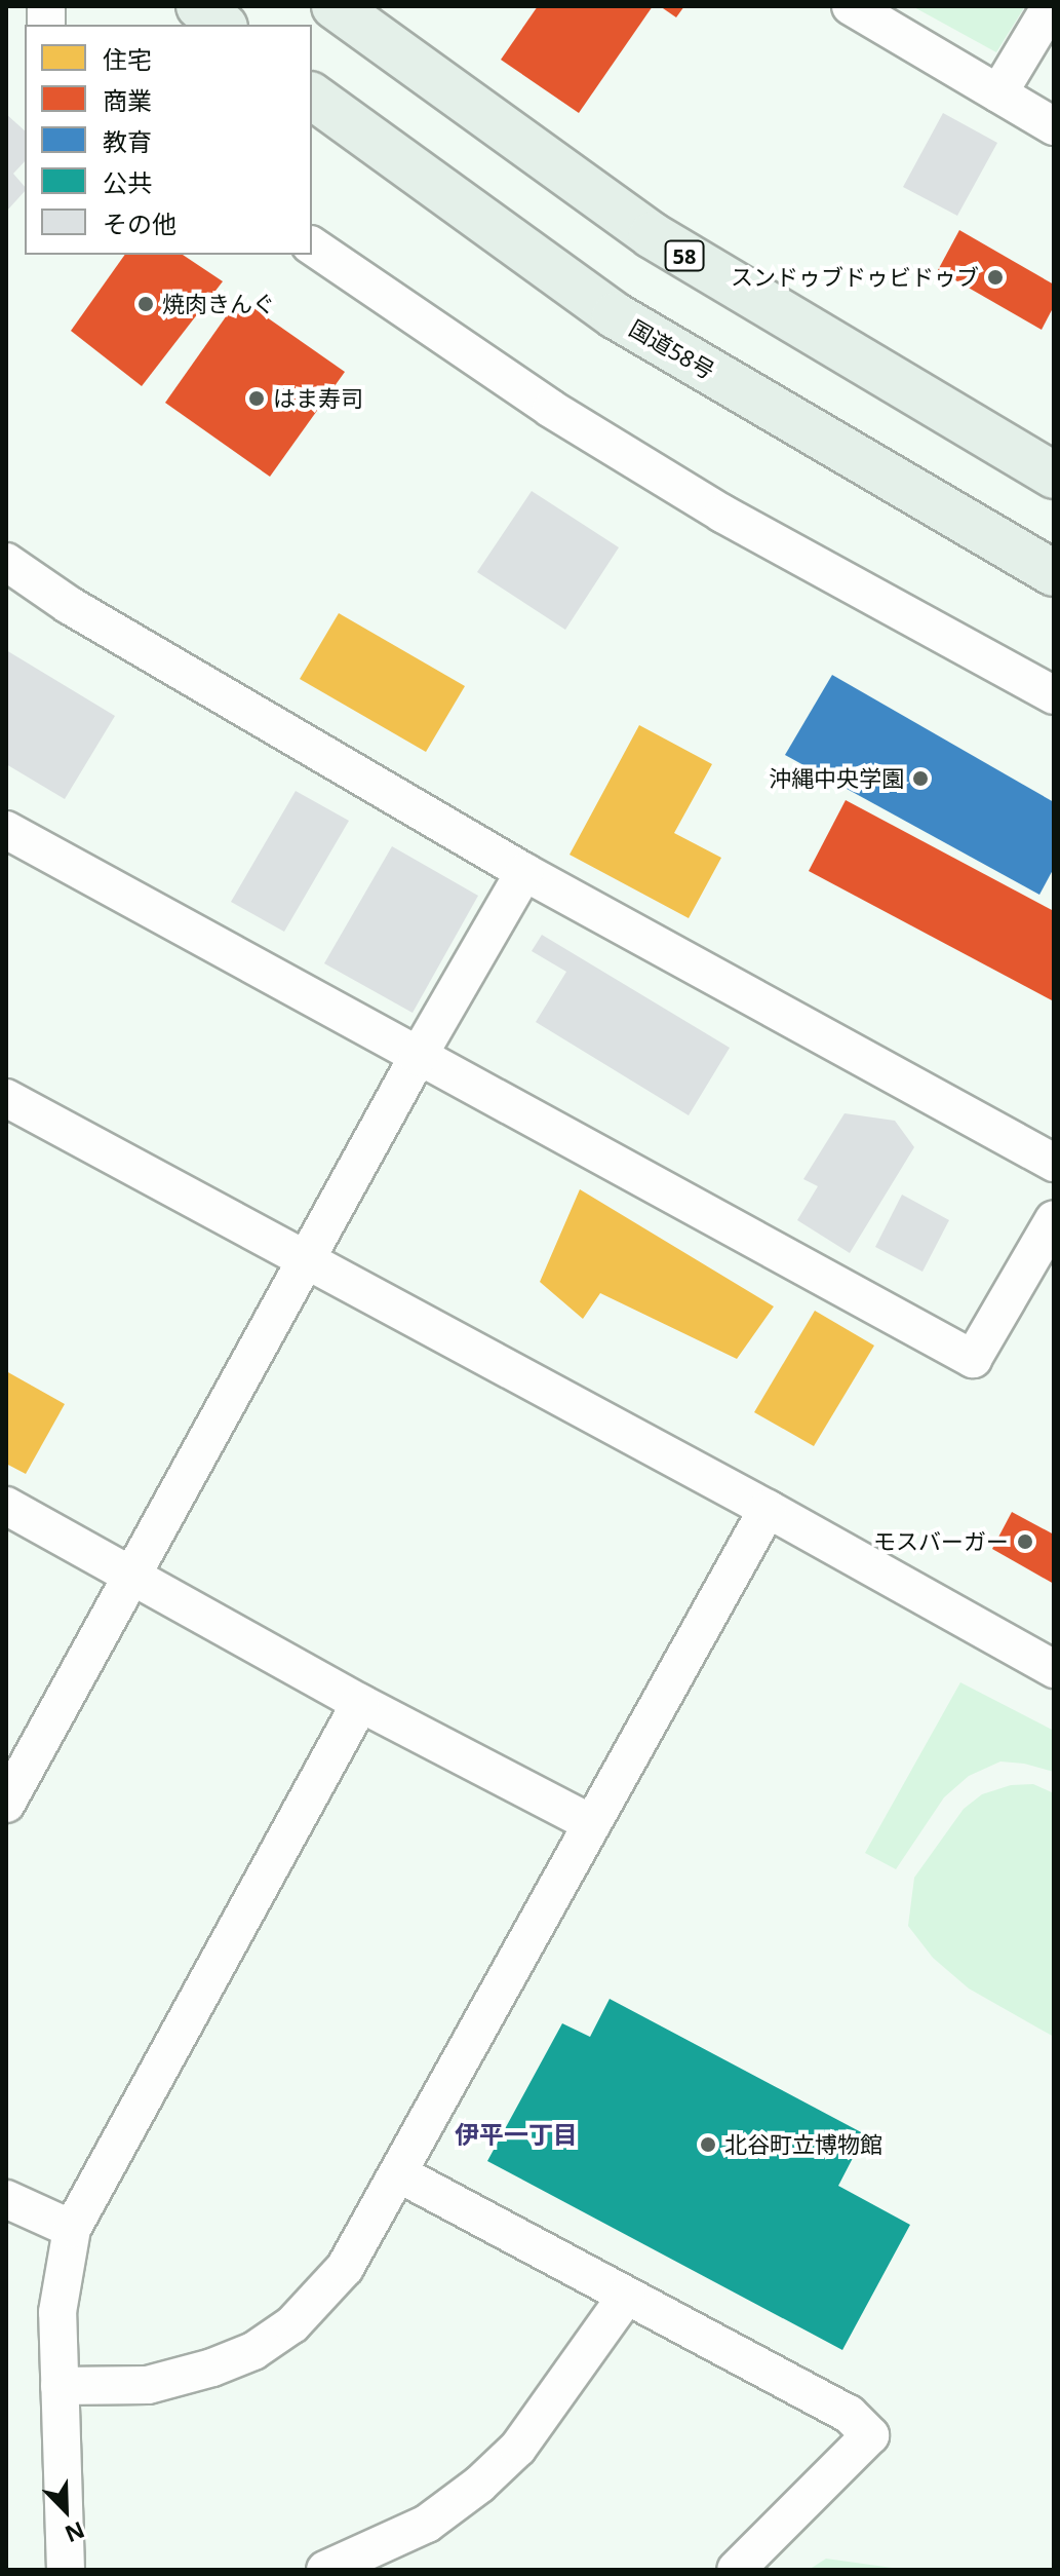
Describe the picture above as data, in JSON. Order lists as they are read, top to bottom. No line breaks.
{"streets":{"highway":["58","国道58号"]},"districts":["伊平一丁目"],"places":["スンドゥブドゥビドゥブ","焼肉きんぐ","はま寿司","沖縄中央学園","モスバーガー","北谷町立博物館"],"legend":["住宅","商業","教育","公共","その他"],"north":"bottom right"}
